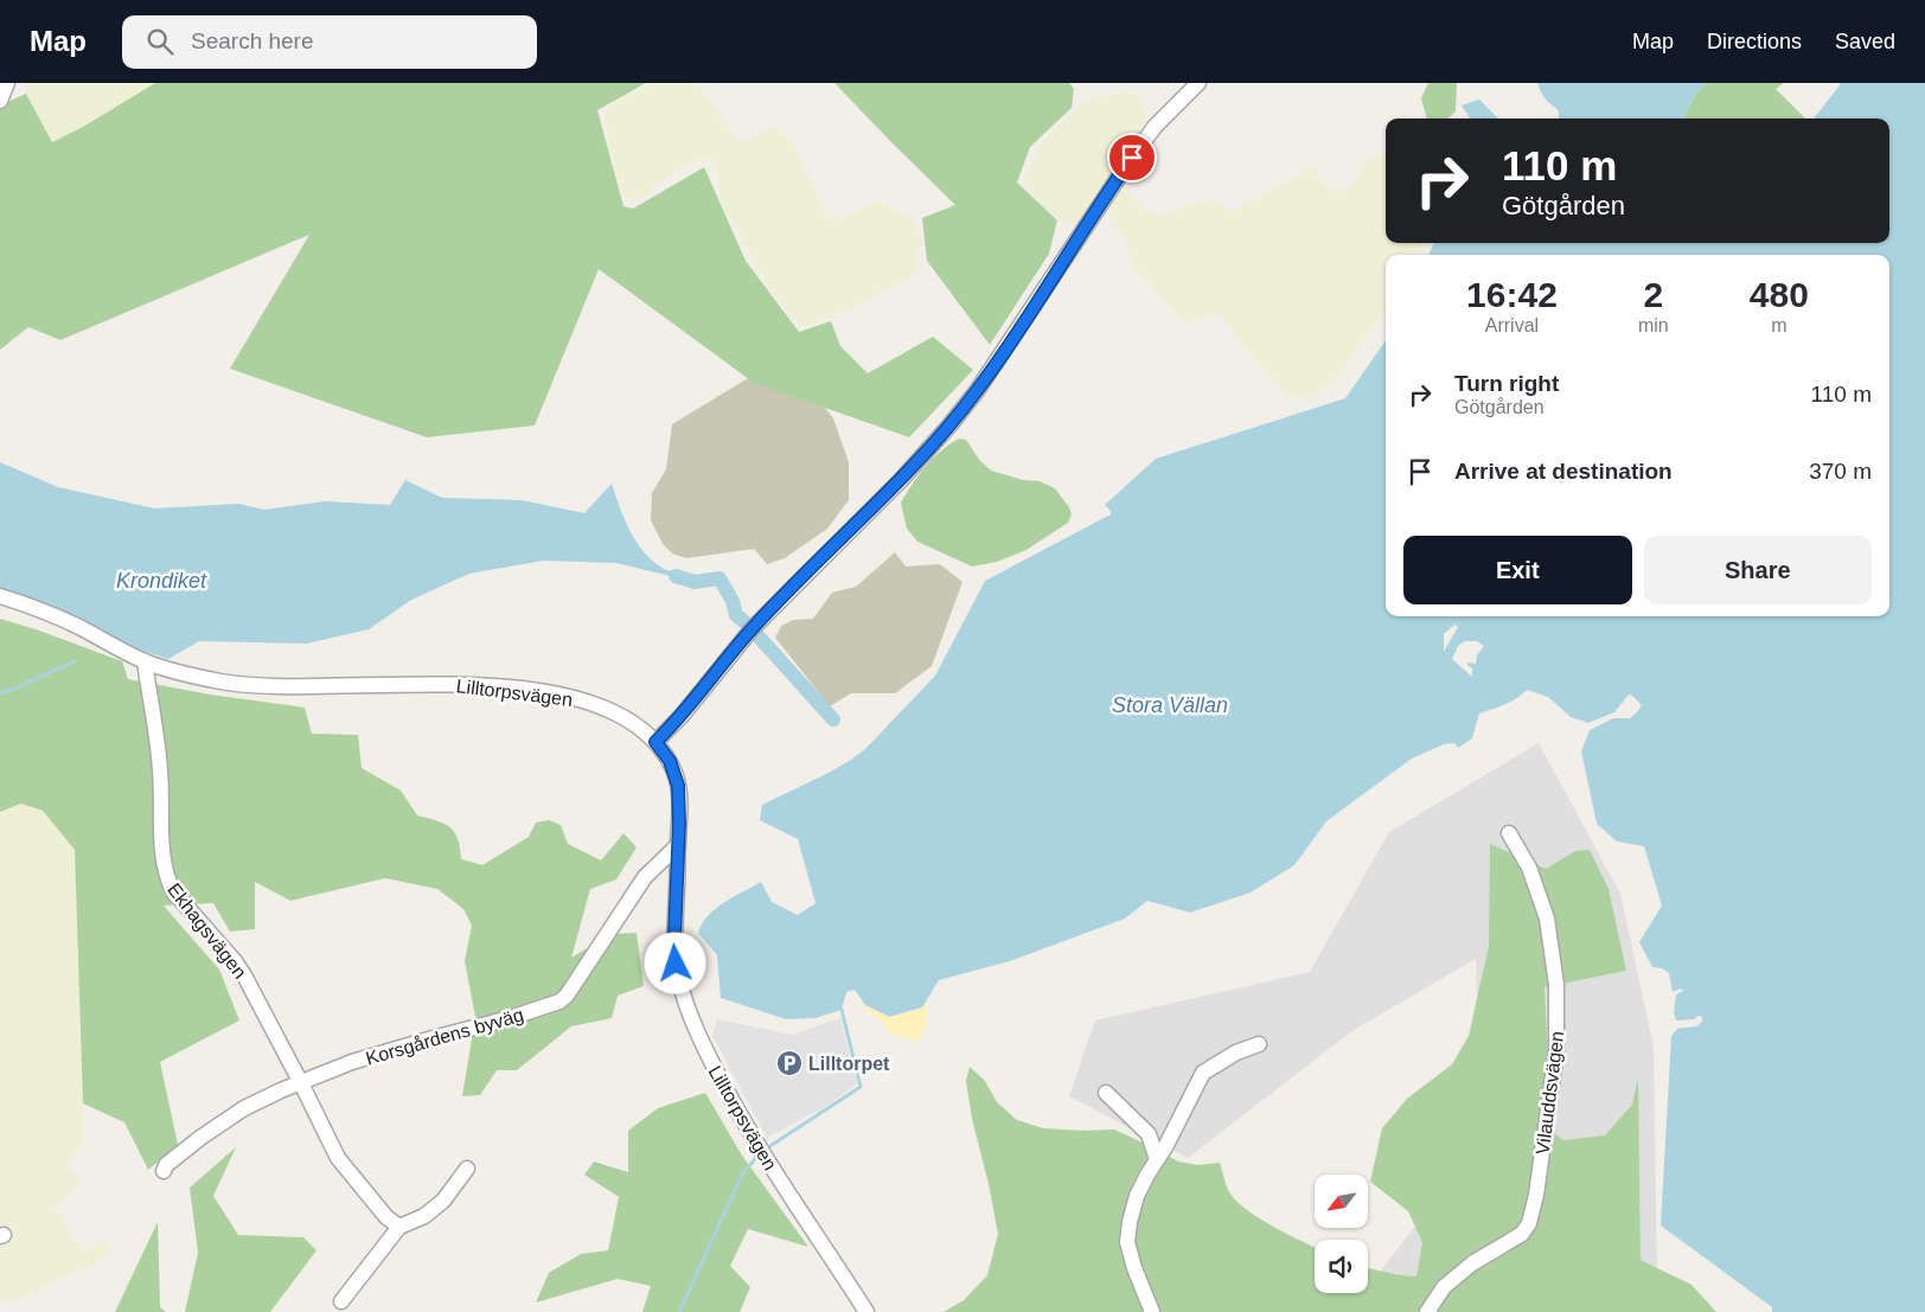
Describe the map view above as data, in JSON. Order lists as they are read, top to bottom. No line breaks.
{"streets":{"street":["Lilltorpsvägen","Ekhagsvägen","Korsgårdens byväg","Vilauddsvägen"]},"crossings":[["Lilltorpsvägen","Ekhagsvägen"],["Lilltorpsvägen","Korsgårdens byväg"],["Ekhagsvägen","Korsgårdens byväg"]],"water":["Krondiket","Stora Vällan"],"places":{"parking":["Lilltorpet"]},"north":"bottom left","page":{"header":"Map","search":"Search here","nav":["Map","Directions","Saved"],"turn":["110 m","Götgården"],"eta":["16:42","Arrival","2","min","480","m"],"list":[{"name":"Turn right","note":"Götgården","value":"110 m"},{"name":"Arrive at destination","value":"370 m"}],"buttons":["Exit","Share"]}}
